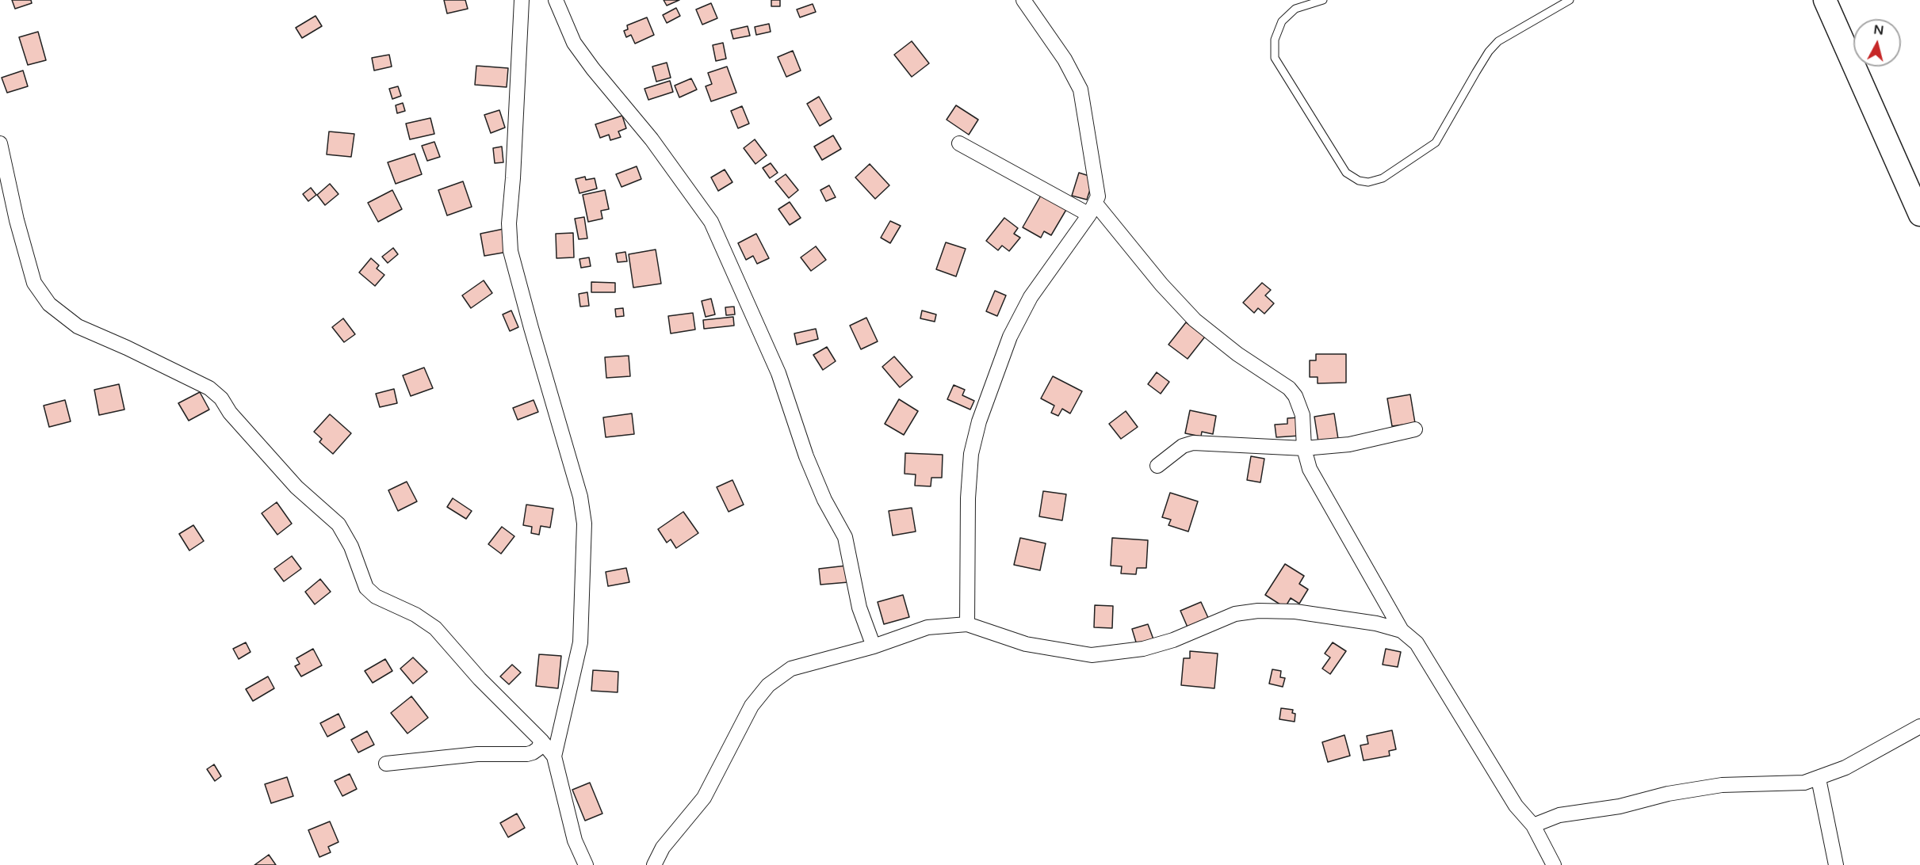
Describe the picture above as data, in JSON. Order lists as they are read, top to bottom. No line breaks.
{"north":"top"}
